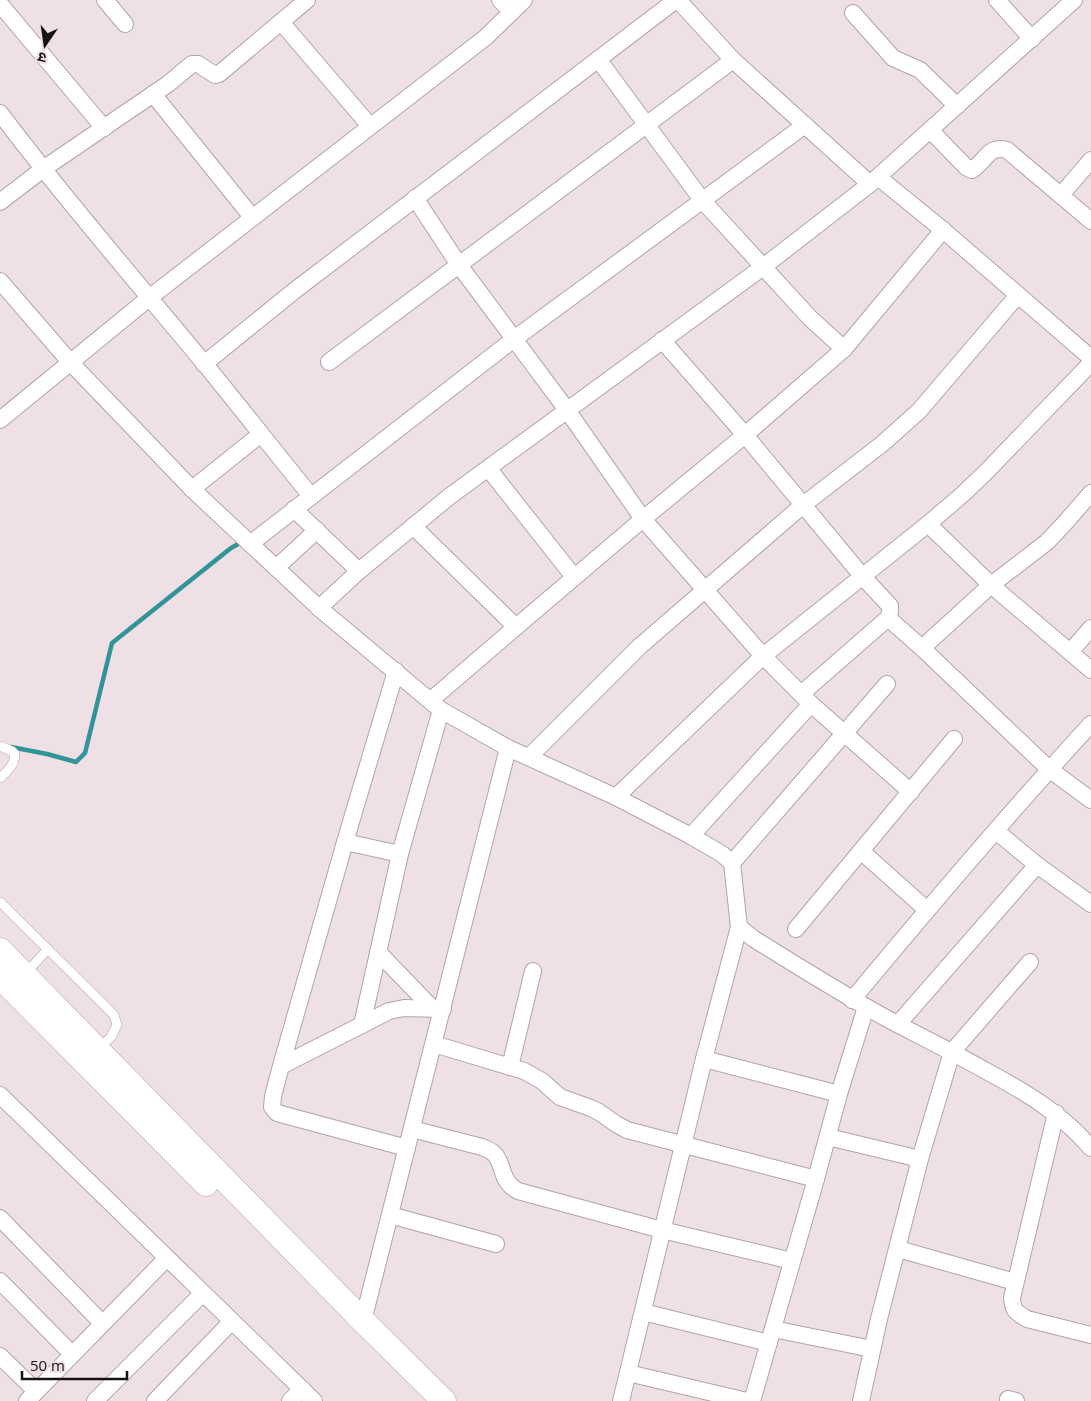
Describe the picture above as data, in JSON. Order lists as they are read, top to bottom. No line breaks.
{"scale_bar":"50 m","north":"bottom"}
